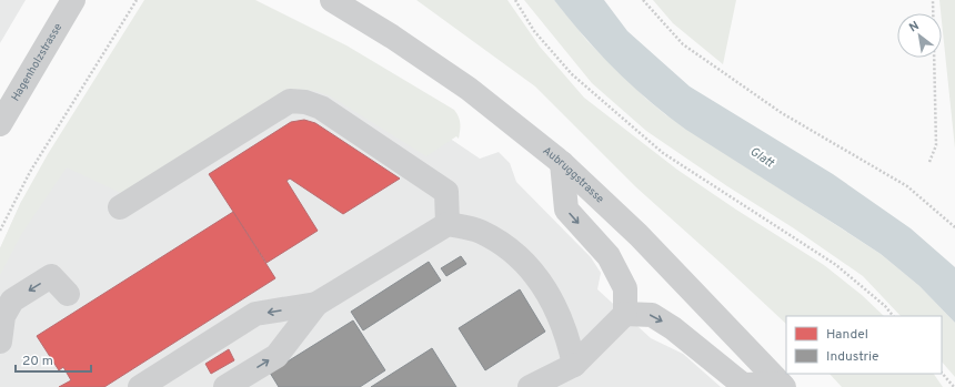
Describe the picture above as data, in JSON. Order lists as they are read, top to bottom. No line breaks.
{"streets":{"street":["Hagenholzstrasse","Aubruggstrasse"]},"water":["Glatt"],"legend":["Handel","Industrie"],"scale_bar":"20 m","north":"top left"}
